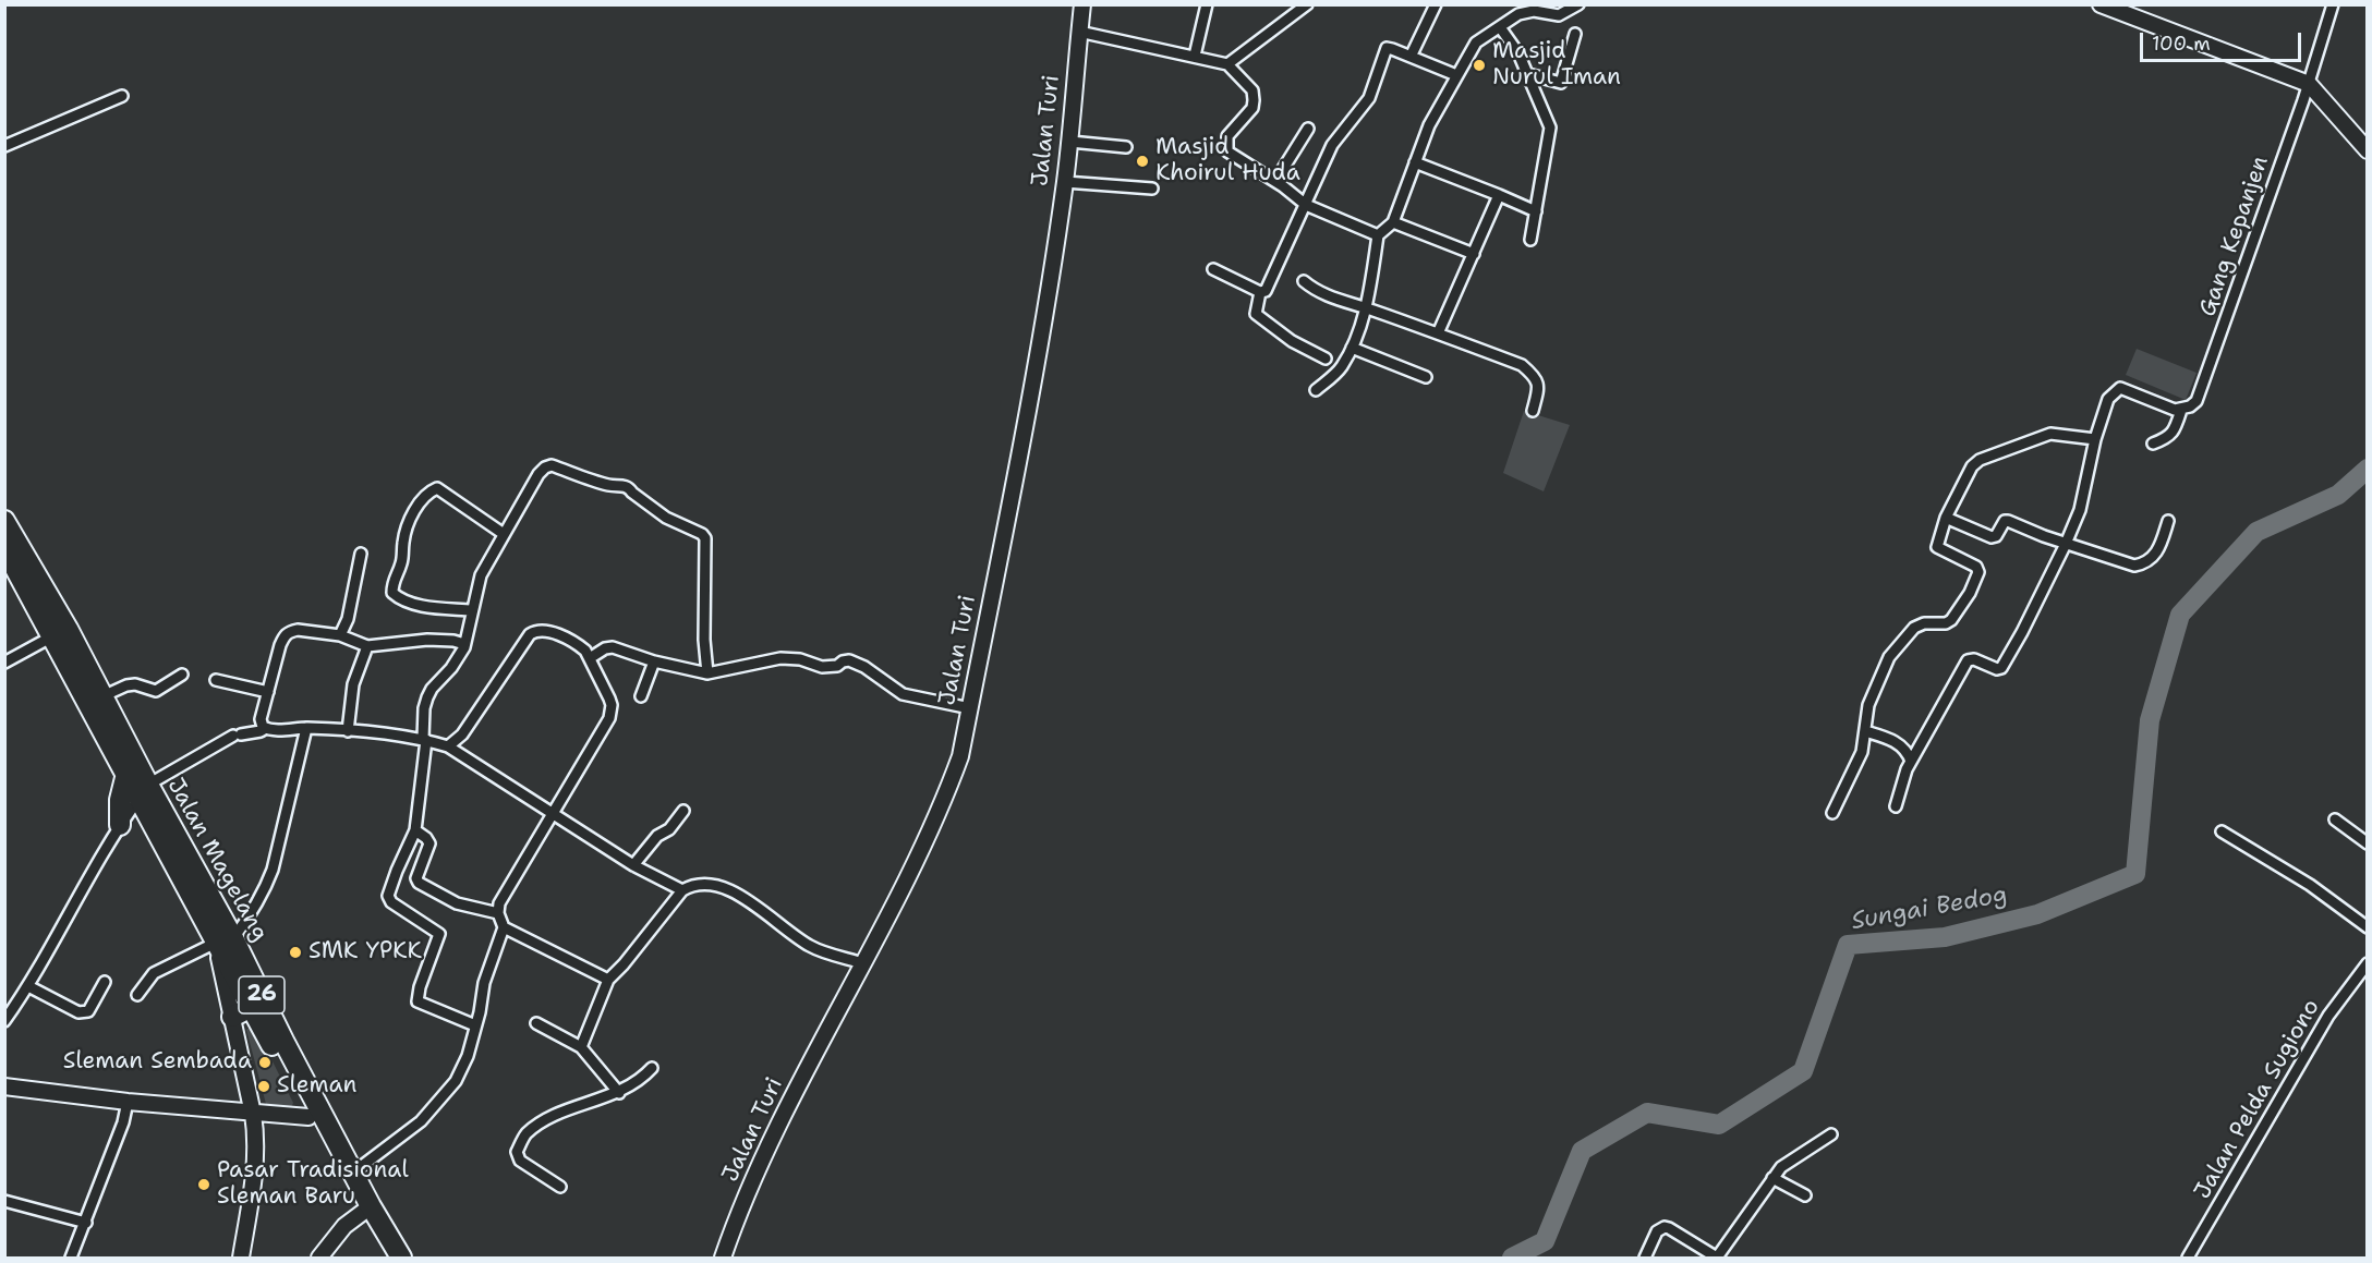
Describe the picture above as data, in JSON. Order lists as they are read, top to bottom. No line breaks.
{"streets":{"highway":["Jalan Magelang","26"],"main road":["Jalan Turi"],"street":["Gang Kepanjen","Jalan Pelda Sugiono"]},"water":["Sungai Bedog"],"places":["Masjid Nurul Iman","Masjid Khoirul Huda","SMK YPKK","Sleman Sembada","Sleman","Pasar Tradisional Sleman Baru"],"scale_bar":"100 m"}
